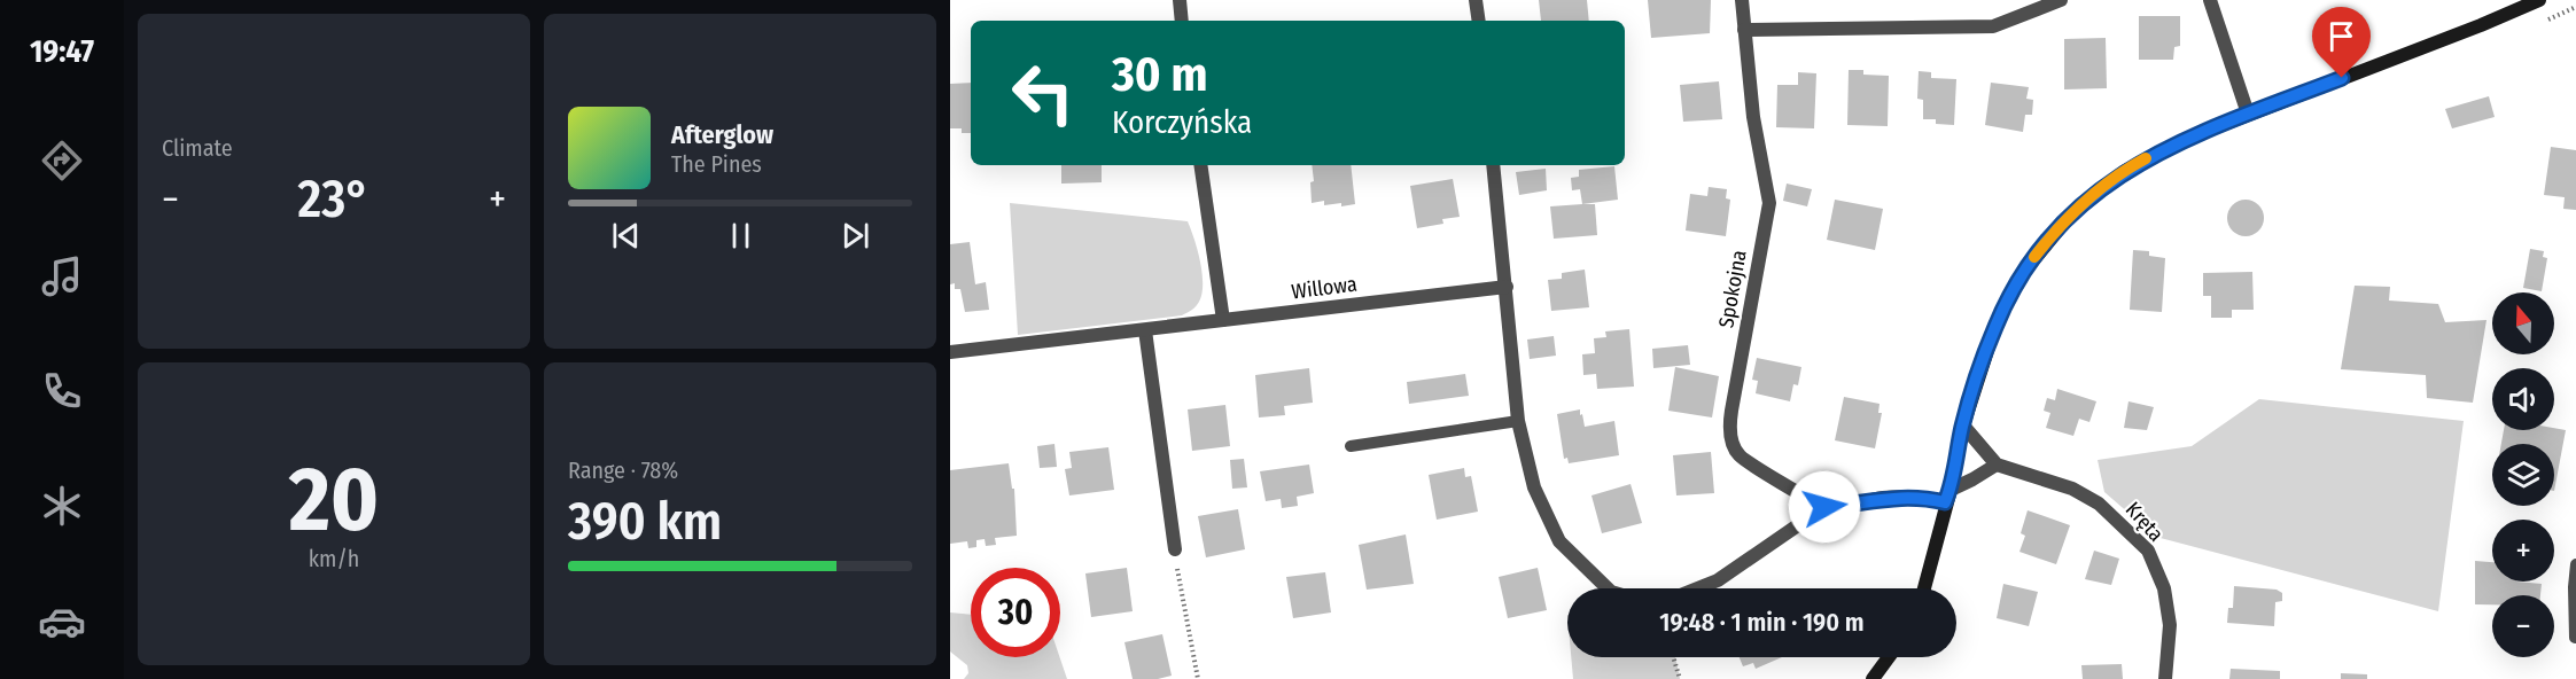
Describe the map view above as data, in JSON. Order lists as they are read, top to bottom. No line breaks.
{"streets":{"street":["Willowa","Spokojna","Kręta"]},"north":"top","page":{"tabs":"19:47","tile":["Climate",["20","km/h"],["Range · 78%","390 km"]],"turn":["30 m","Korczyńska"],"song":["Afterglow","The Pines"],"heat":["−","23°","+"],"map_buttons":["+","−"],"limit":"30","trip":"19:48 · 1 min · 190 m"}}
